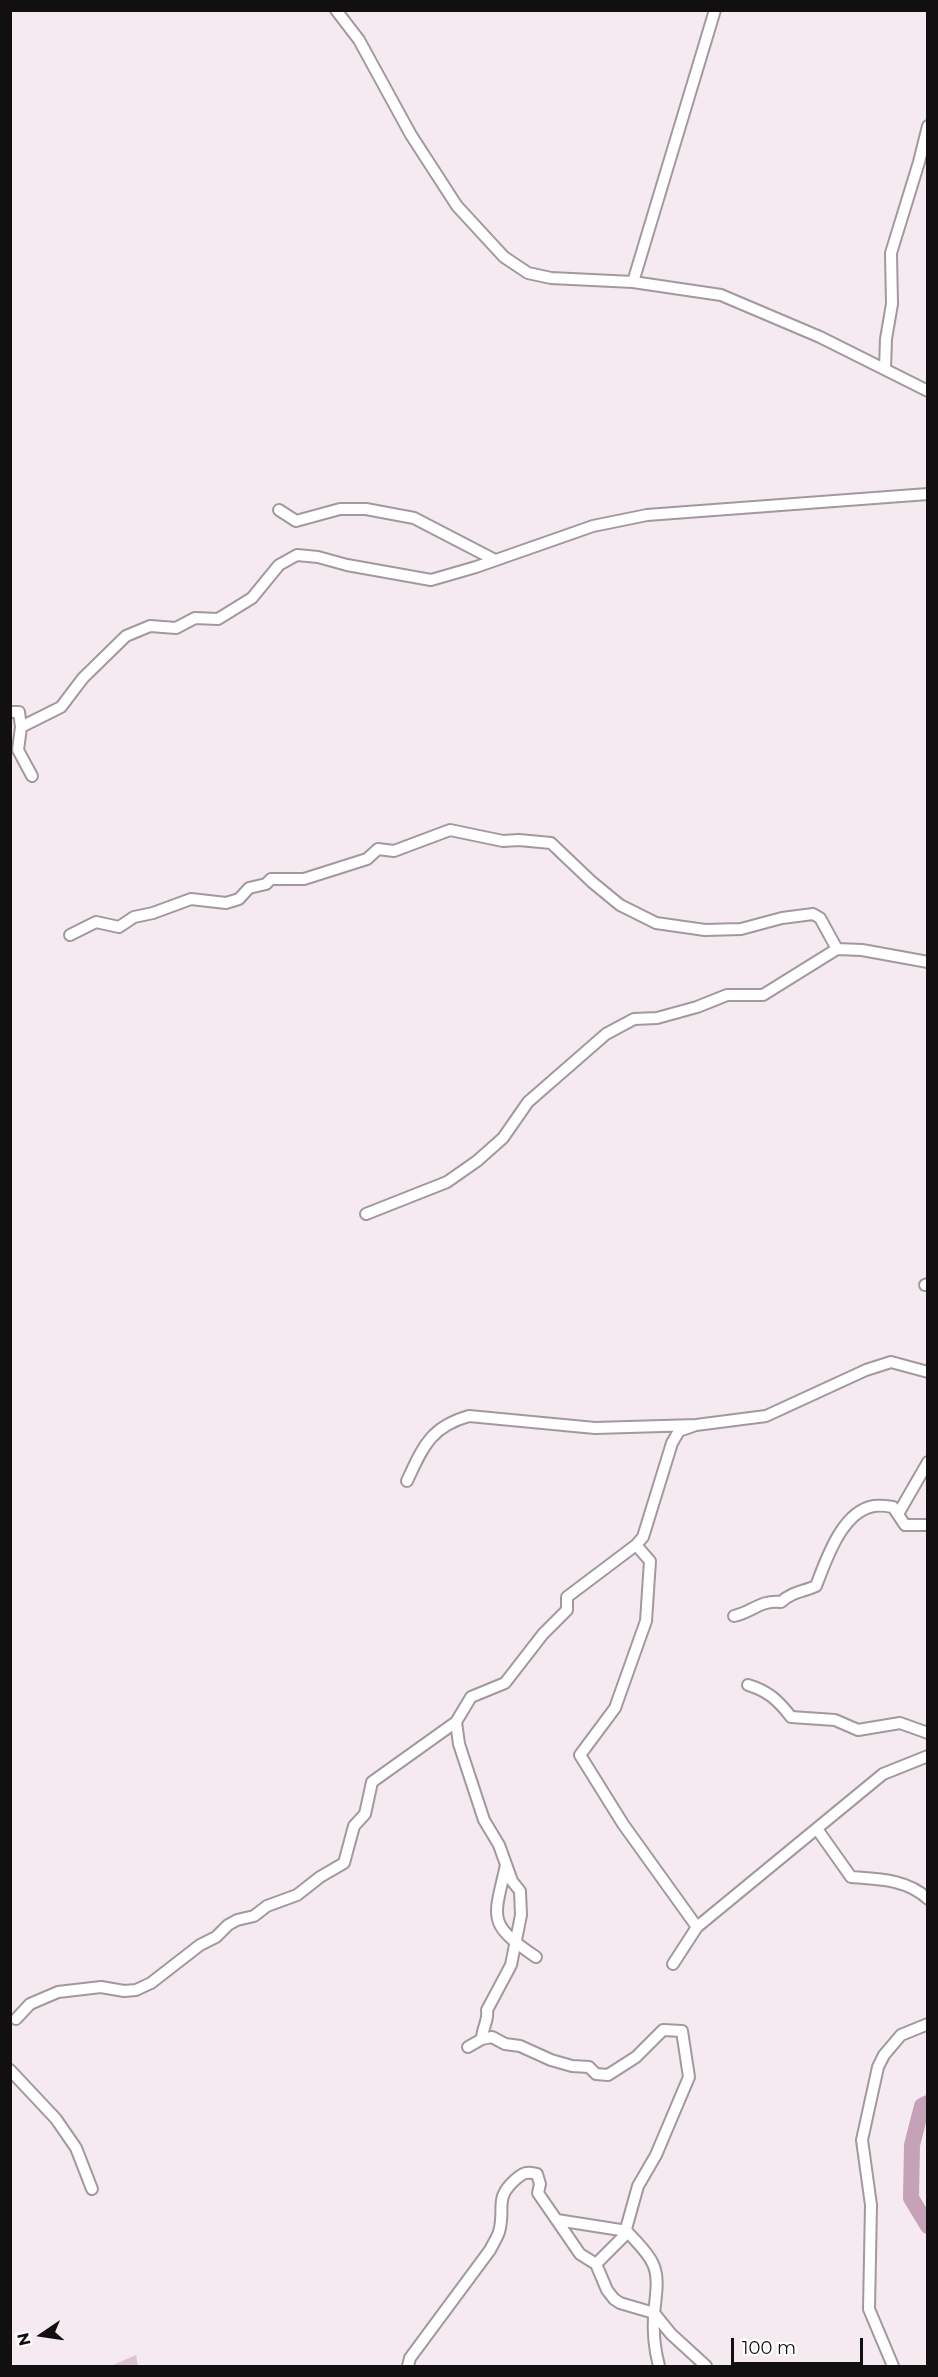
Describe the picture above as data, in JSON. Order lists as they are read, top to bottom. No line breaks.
{"scale_bar":"100 m","north":"left"}
